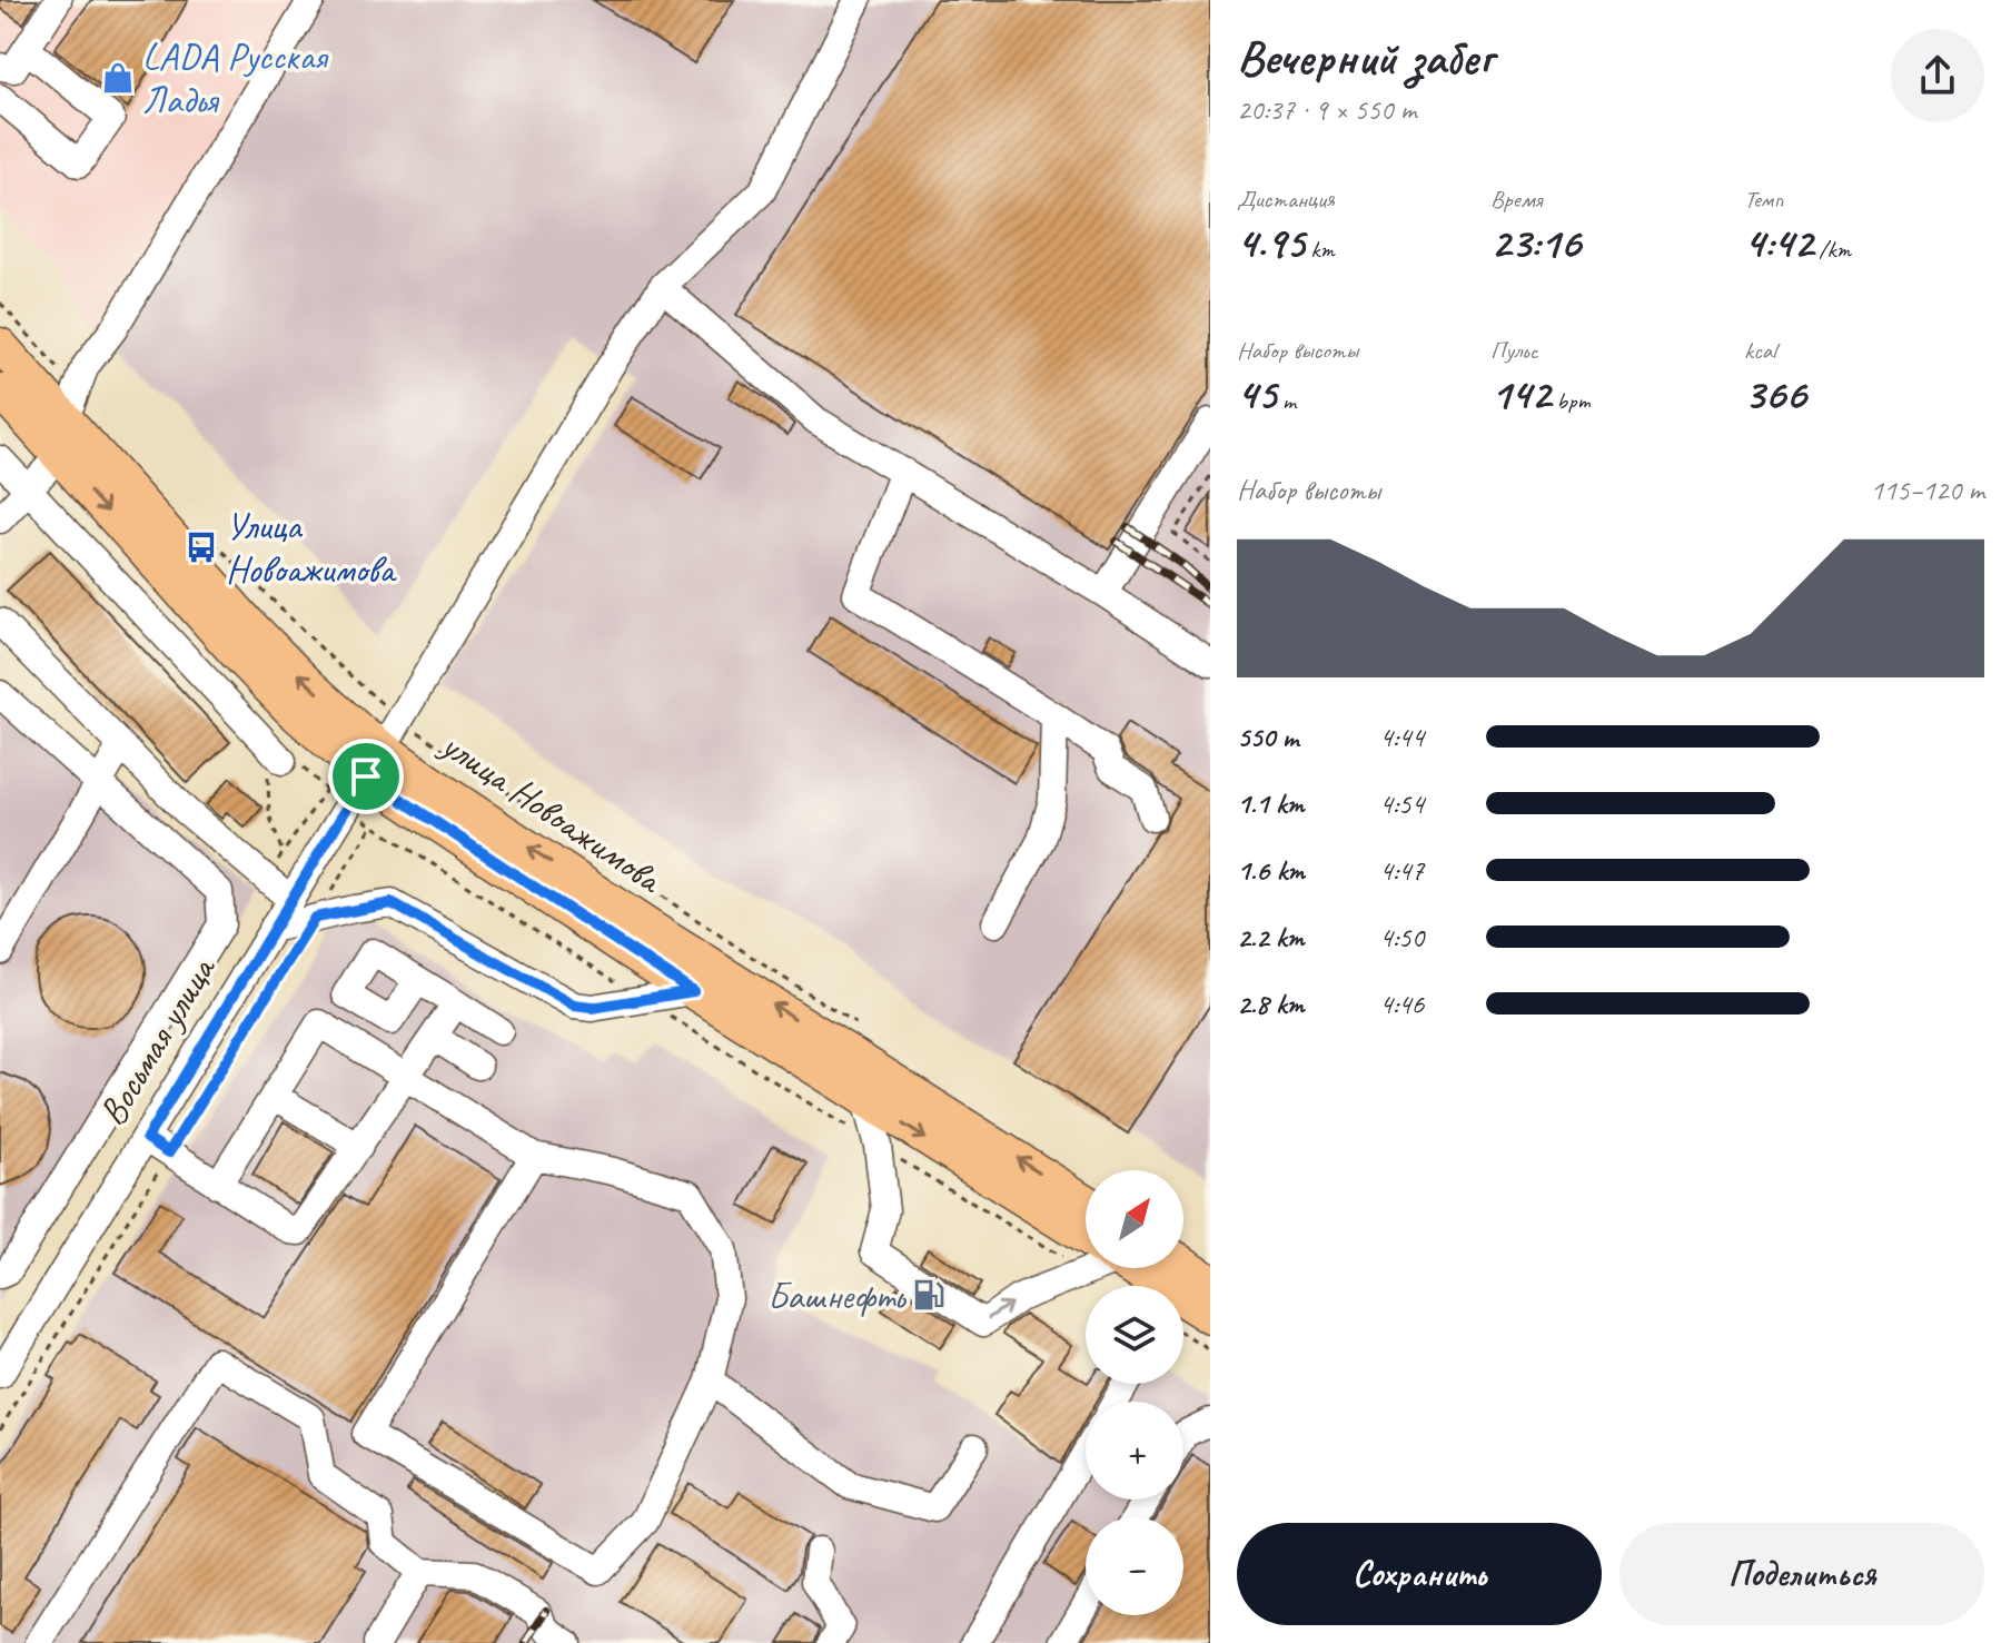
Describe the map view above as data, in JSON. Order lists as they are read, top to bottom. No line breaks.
{"streets":{"main road":["улица Новоажимова"],"street":["Восьмая улица"]},"crossings":[["улица Новоажимова","Восьмая улица"]],"places":{"shop":["LADA Русская Ладья"],"bus stop":["Улица Новоажимова"],"fuel station":["Башнефть"]},"north":"top right","page":{"heading":["Вечерний забег","20:37 · 9 × 550 m"],"stats":[["Дистанция","4.95 km"],["Время","23:16"],["Темп","4:42 /km"],["Набор высоты","45 m"],["Пульс","142 bpm"],["kcal","366"]],"chart":["Набор высоты","115–120 m"],"list":[{"name":"550 m","note":"4:44"},{"name":"1.1 km","note":"4:54"},{"name":"1.6 km","note":"4:47"},{"name":"2.2 km","note":"4:50"},{"name":"2.8 km","note":"4:46"}],"map_buttons":["+","−"],"buttons":["Сохранить","Поделиться"]}}
